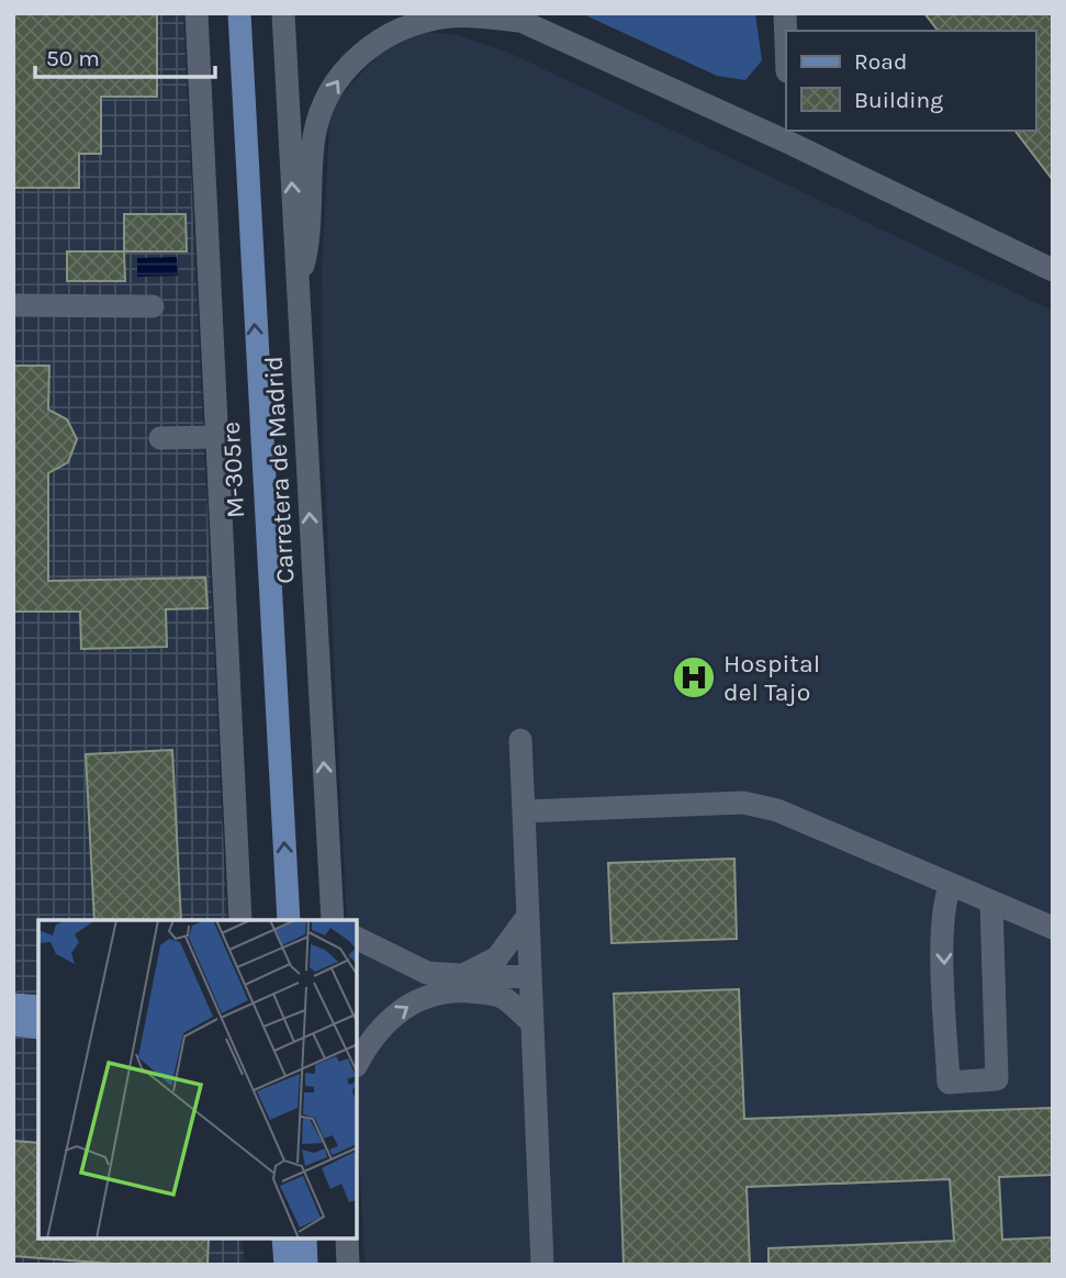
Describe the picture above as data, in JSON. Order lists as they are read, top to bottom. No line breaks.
{"streets":{"main road":["M-305re"],"street":["Carretera de Madrid"]},"one_way":["M-305re"],"places":{"hospital":["Hospital del Tajo"]},"legend":["Road","Building"],"scale_bar":"50 m"}
